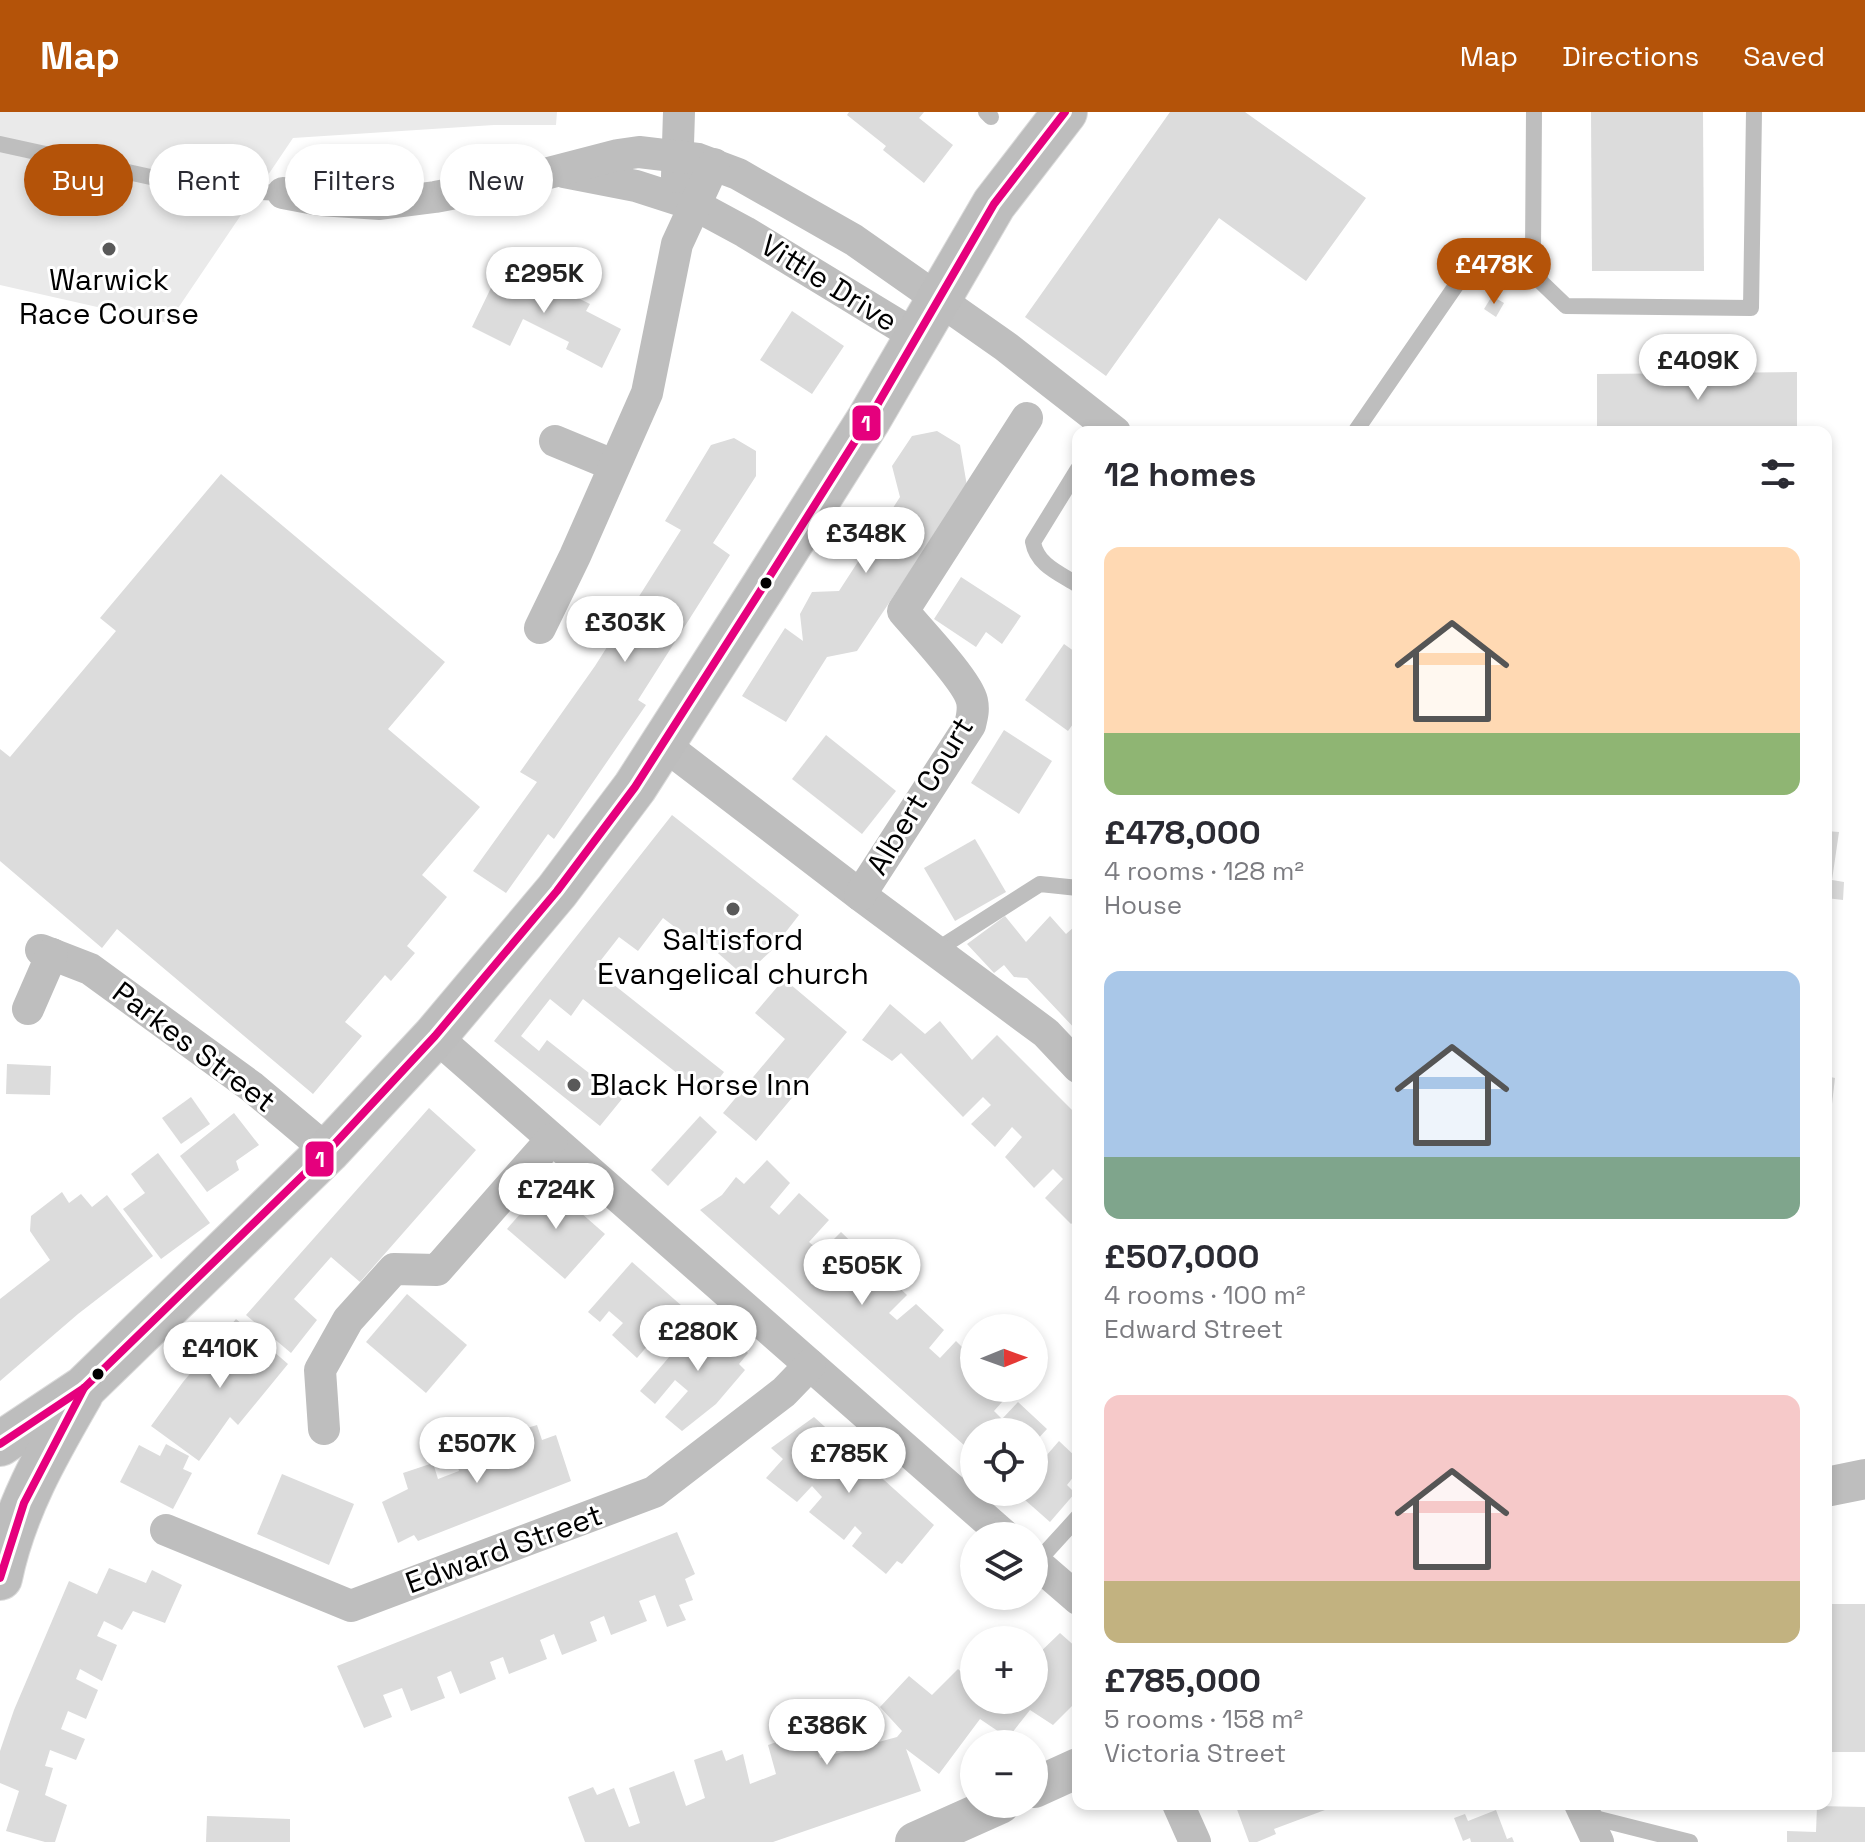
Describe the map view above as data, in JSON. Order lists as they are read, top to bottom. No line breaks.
{"streets":{"street":["Vittle Drive","Albert Court","Parkes Street","Edward Street"]},"places":["Warwick Race Course","Saltisford Evangelical church","Black Horse Inn"],"lines":["transit line 1"],"north":"right","page":{"header":"Map","nav":["Map","Directions","Saved"],"chip":["Buy","Rent","Filters","New"],"price":["£478K","£295K","£409K","£348K","£303K","£724K","£505K","£280K","£410K","£507K","£785K","£386K"],"heading":"12 homes","list":[{"name":"£478,000","note":"4 rooms · 128 m² · House"},{"name":"£507,000","note":"4 rooms · 100 m² · Edward Street"},{"name":"£785,000","note":"5 rooms · 158 m² · Victoria Street"}],"map_buttons":["+","−"]}}
